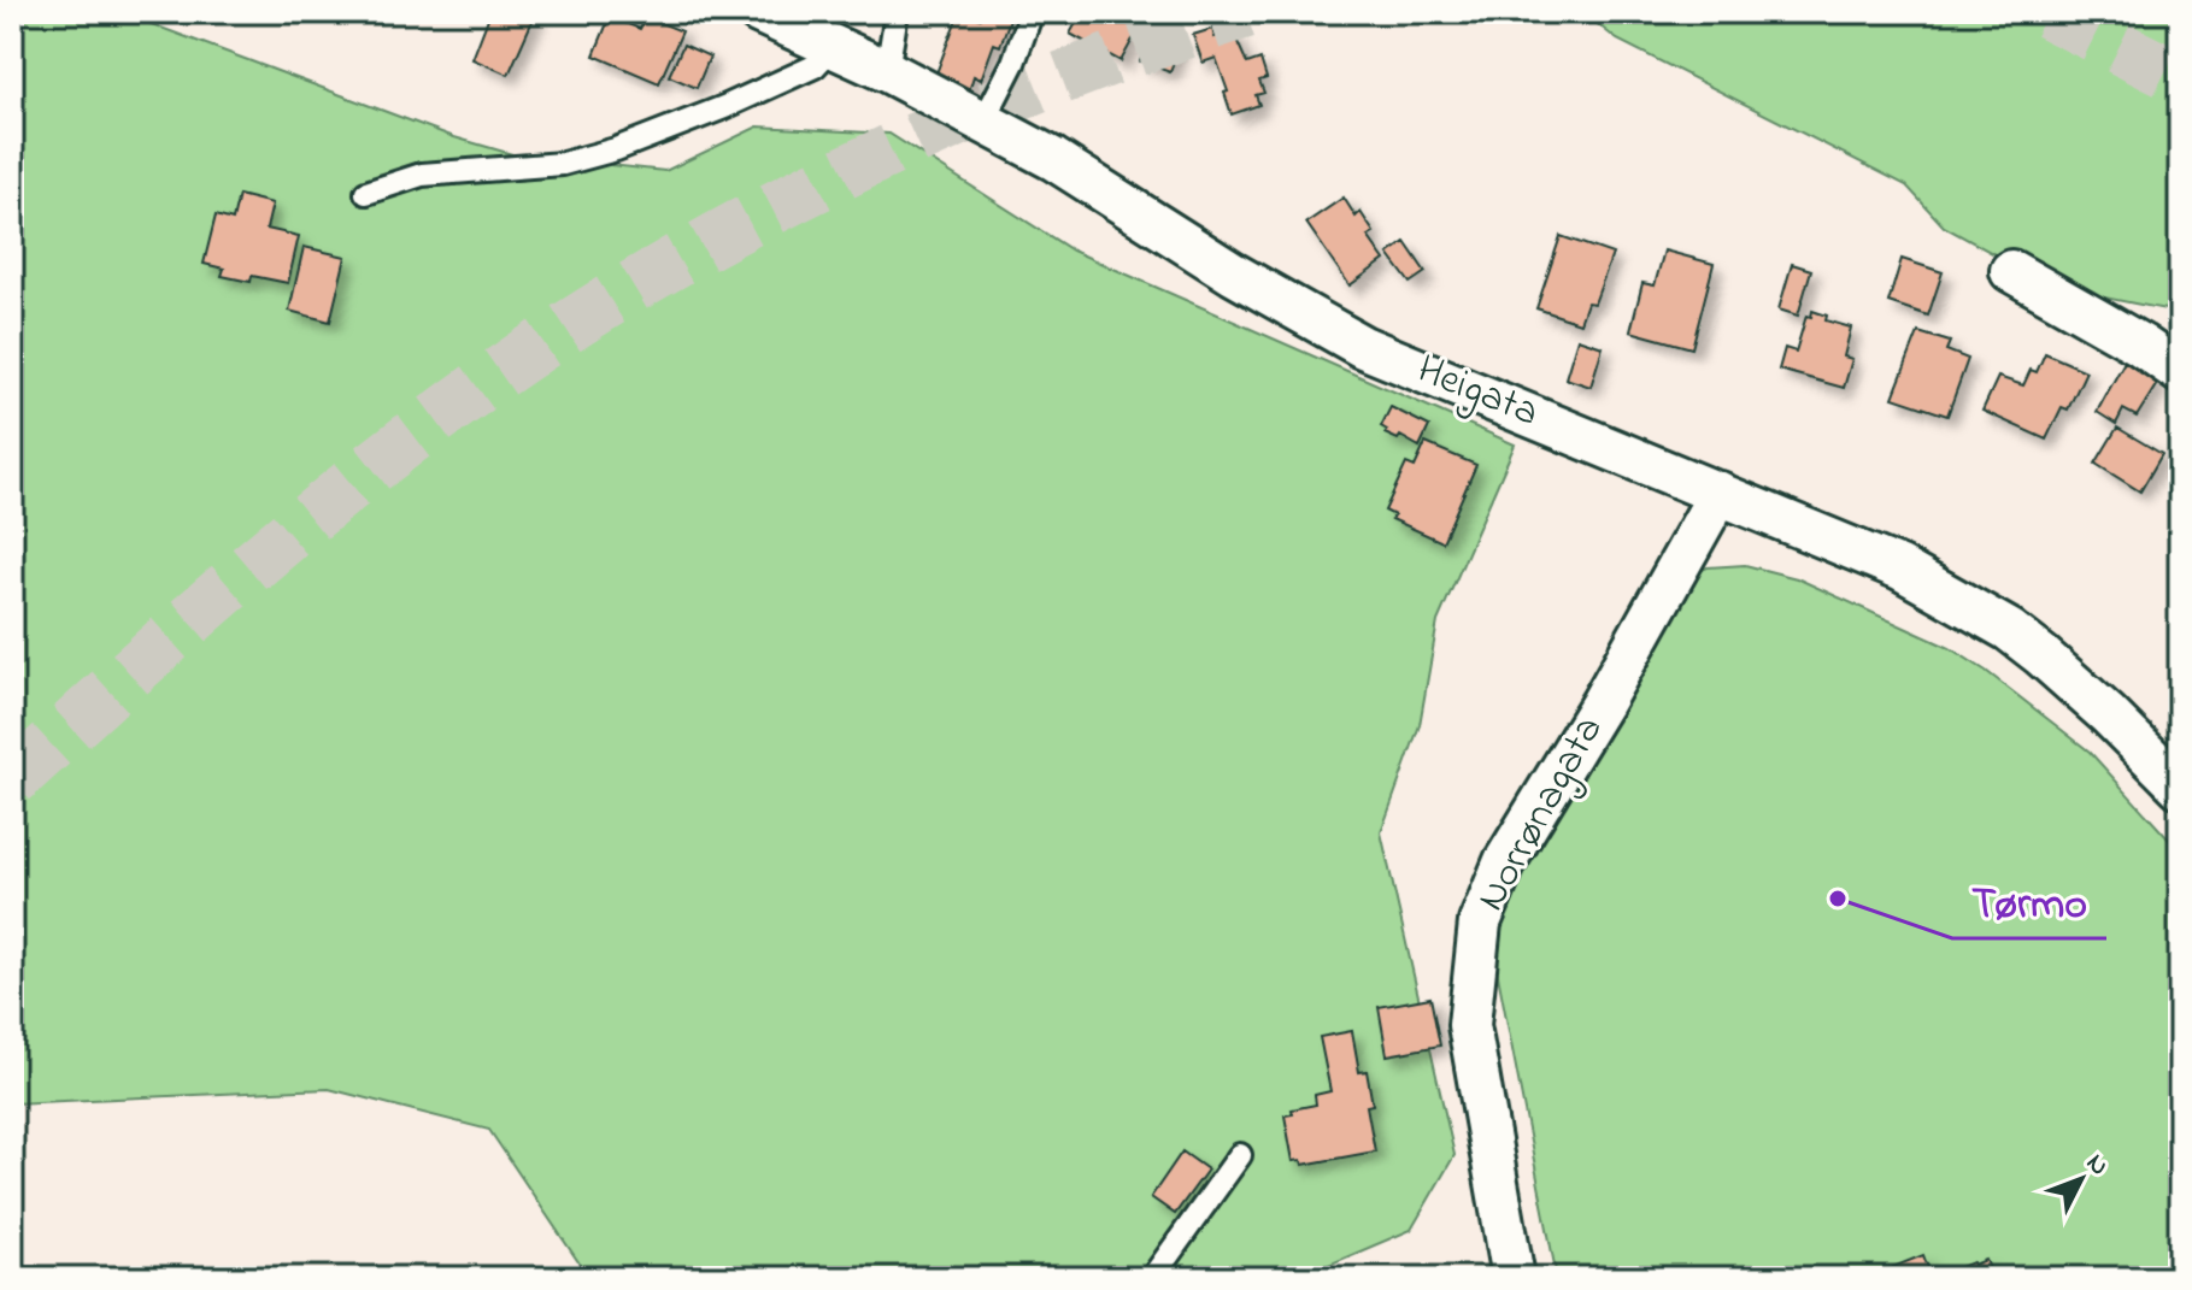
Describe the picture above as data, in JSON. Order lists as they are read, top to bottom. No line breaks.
{"streets":{"street":["Heigata","Norrønagata"]},"crossings":[["Heigata","Norrønagata"]],"places":["Tørmo"],"north":"top right"}
